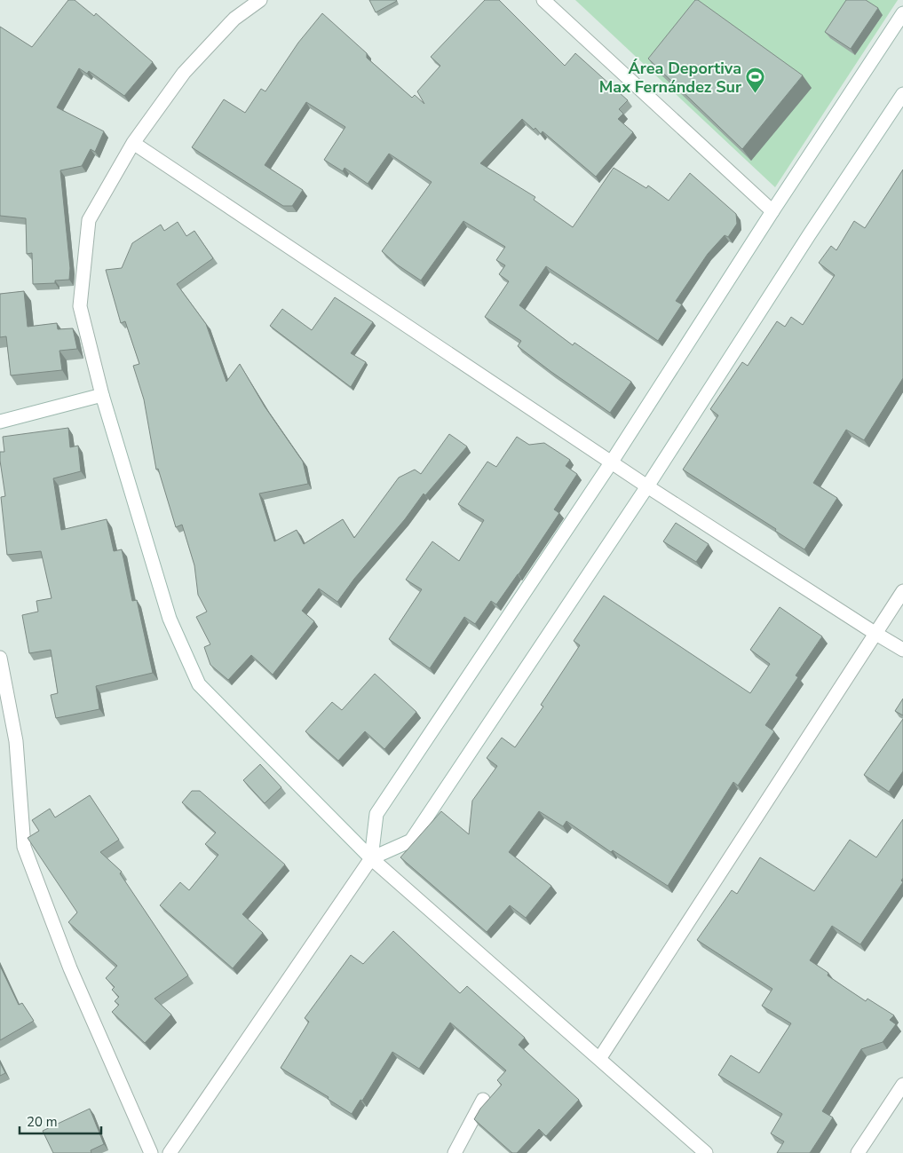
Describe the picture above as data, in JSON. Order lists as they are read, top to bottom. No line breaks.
{"places":{"sports":["Área Deportiva Max Fernández Sur"]},"scale_bar":"20 m"}
